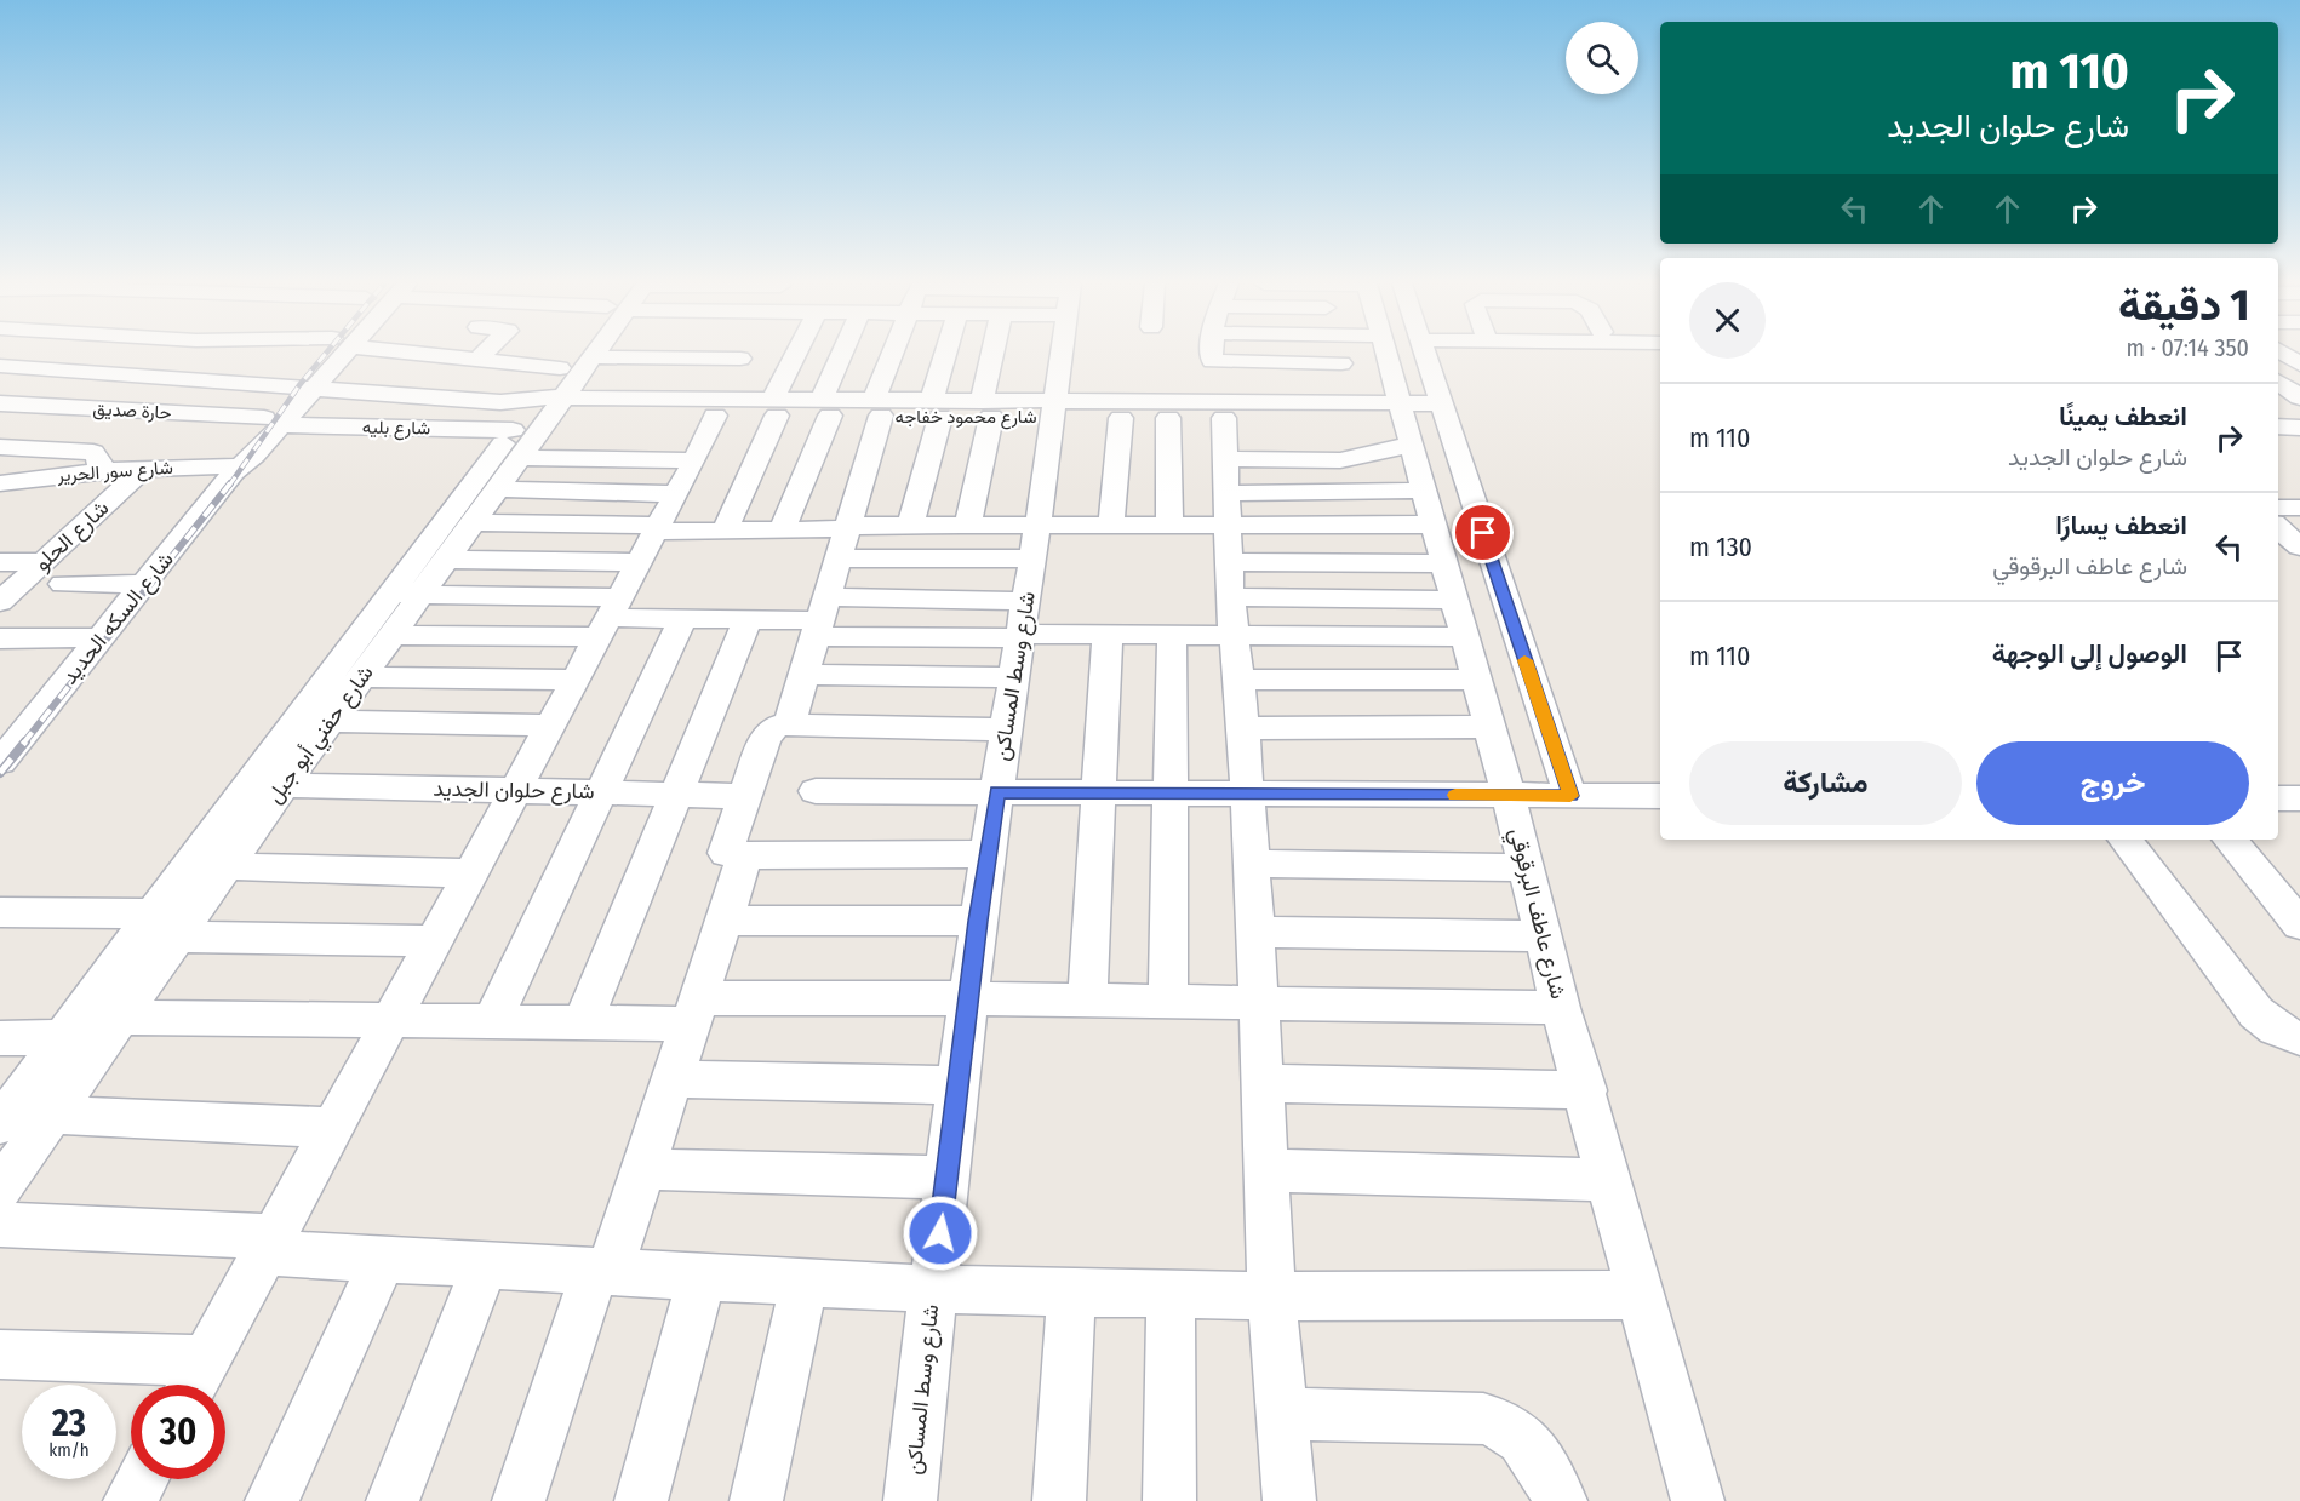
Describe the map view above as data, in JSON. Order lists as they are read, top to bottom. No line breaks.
{"streets":{"street":["حارة صديق","شارع محمود خفاجه","شارع بليه","شارع سور الحرير","شارع الحلو","شارع السكه الحديد","شارع وسط المساكن","شارع حفني أبو جبل","شارع حلوان الجديد","شارع عاطف البرقوقي"]},"crossings":[["حارة صديق","شارع بليه"],["حارة صديق","شارع السكه الحديد"],["شارع محمود خفاجه","شارع بليه"],["شارع محمود خفاجه","شارع وسط المساكن"],["شارع محمود خفاجه","شارع حفني أبو جبل"],["شارع محمود خفاجه","شارع عاطف البرقوقي"],["شارع بليه","شارع السكه الحديد"],["شارع بليه","شارع حفني أبو جبل"],["شارع سور الحرير","شارع الحلو"],["شارع سور الحرير","شارع السكه الحديد"],["شارع حفني أبو جبل","شارع حلوان الجديد"]],"page":{"turn":["110 m","شارع حلوان الجديد"],"heading":["1 دقيقة","350 m · 07:14"],"list":[{"name":"انعطف يمينًا","note":"شارع حلوان الجديد","value":"110 m"},{"name":"انعطف يسارًا","note":"شارع عاطف البرقوقي","value":"130 m"},{"name":"الوصول إلى الوجهة","value":"110 m"}],"buttons":["خروج","مشاركة"],"speed":"23 km/h","limit":"30"}}
